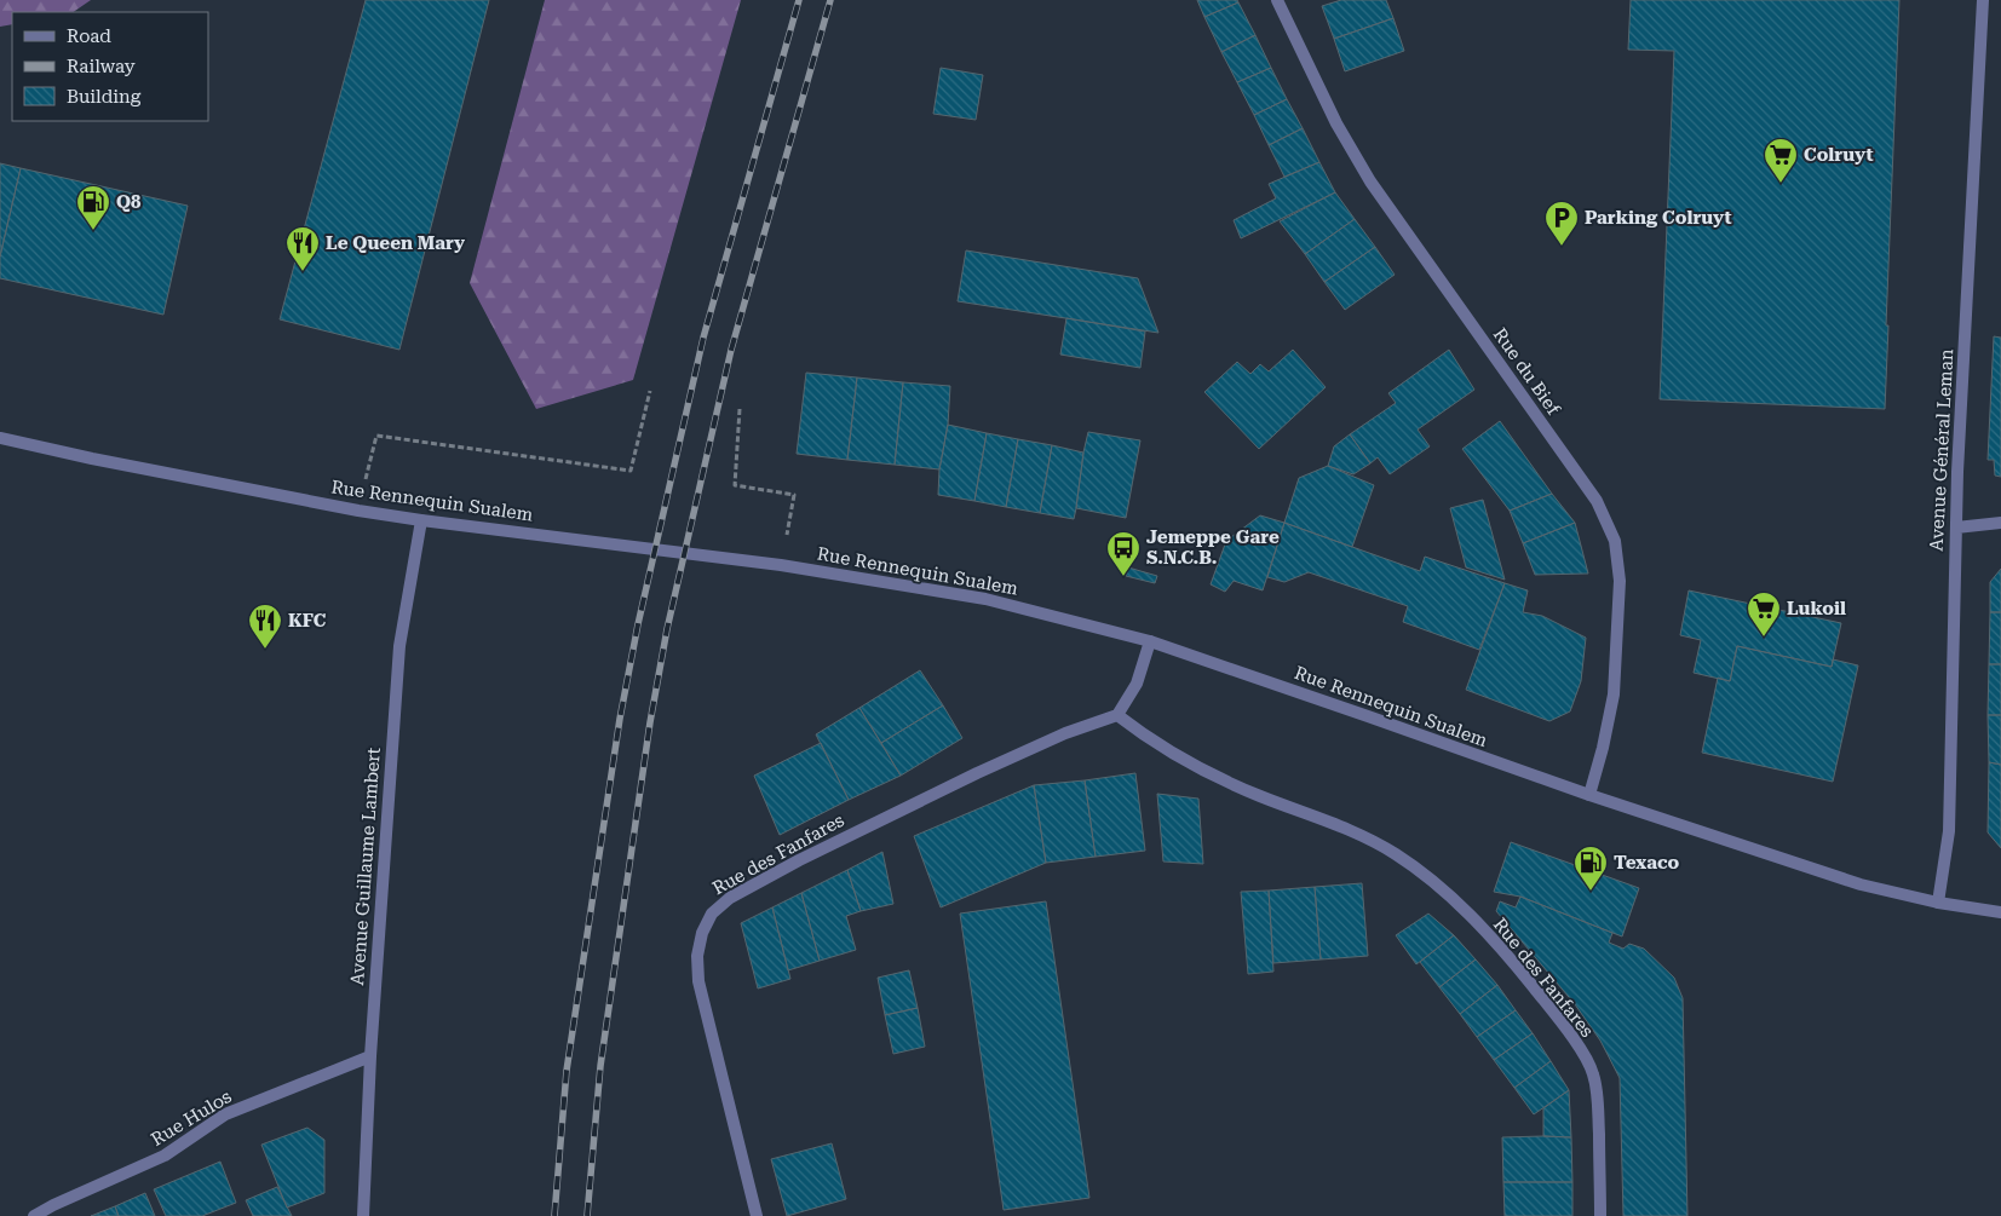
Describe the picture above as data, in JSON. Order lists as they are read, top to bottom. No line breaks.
{"streets":{"street":["Rue du Bief","Avenue Général Leman","Rue Rennequin Sualem","Rue des Fanfares","Avenue Guillaume Lambert","Rue Hulos"]},"crossings":[["Rue du Bief","Rue Rennequin Sualem"],["Avenue Général Leman","Rue Rennequin Sualem"],["Rue Rennequin Sualem","Avenue Guillaume Lambert"],["Avenue Guillaume Lambert","Rue Hulos"]],"places":{"supermarket":["Colruyt","Lukoil"],"fuel station":["Q8","Texaco"],"parking":["Parking Colruyt"],"restaurant":["Le Queen Mary","KFC"],"bus stop":["Jemeppe Gare S.N.C.B."]},"legend":["Road","Railway","Building"]}
